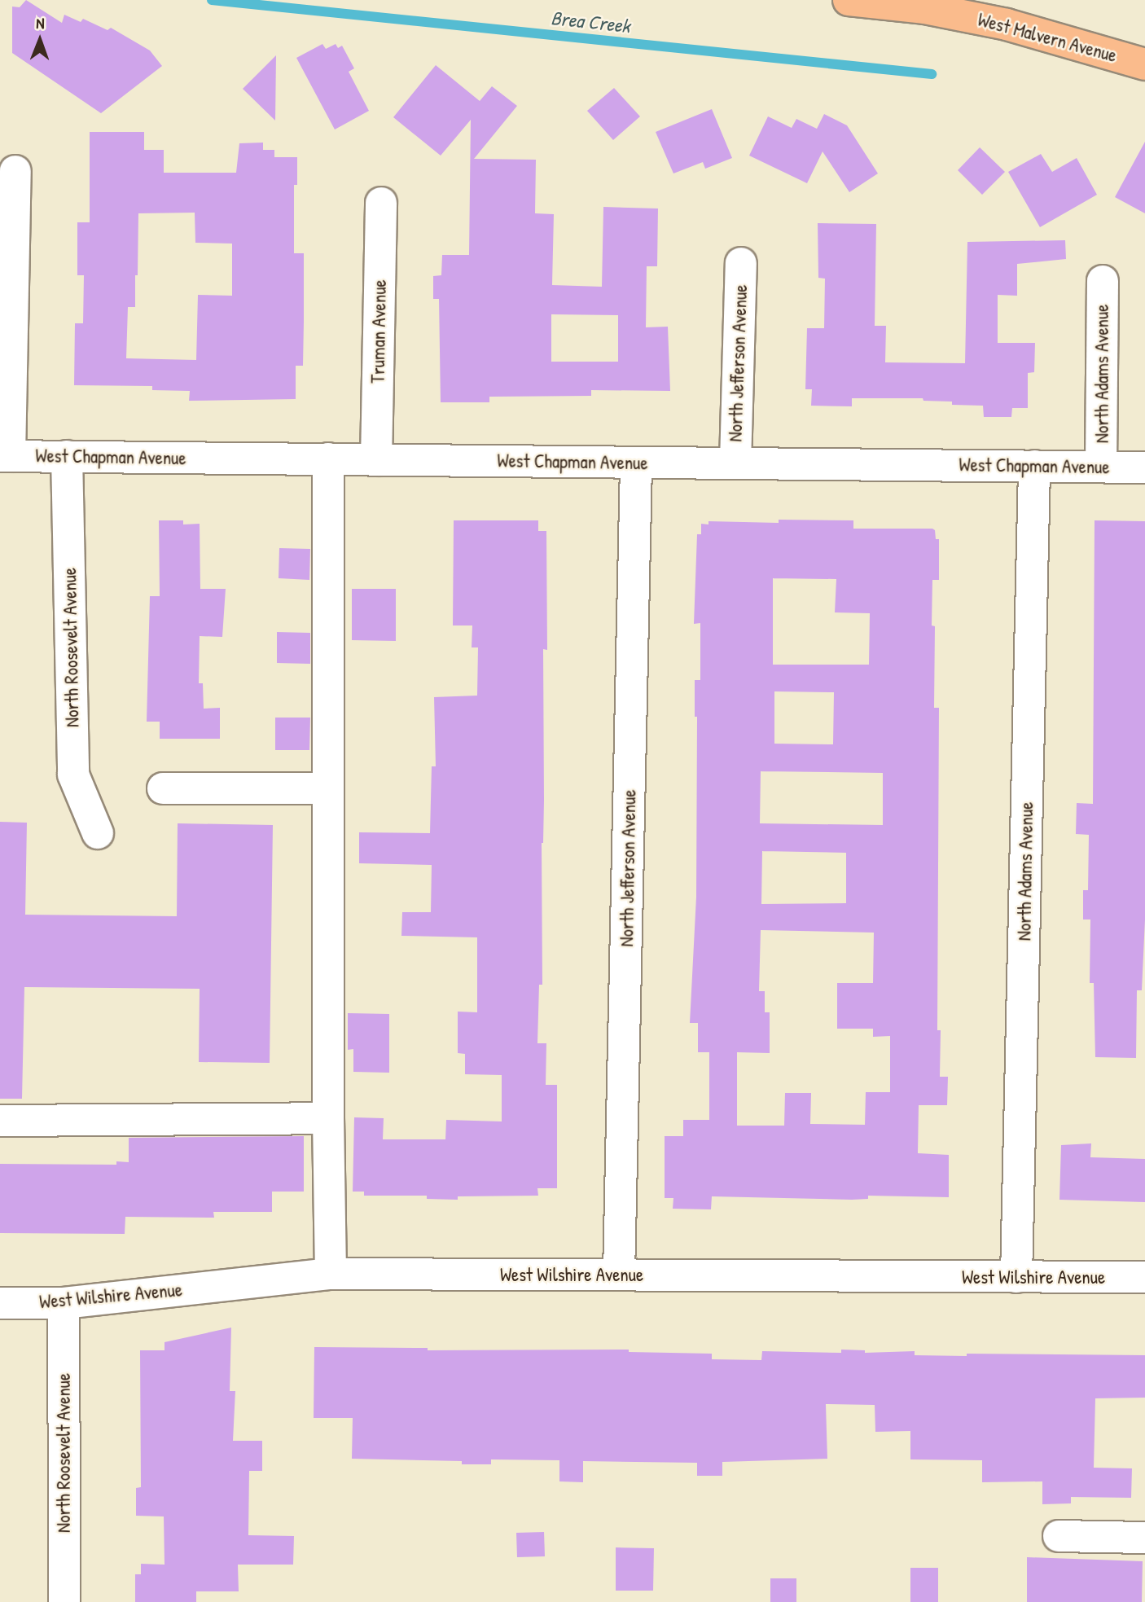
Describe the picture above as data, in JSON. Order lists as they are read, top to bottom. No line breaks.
{"streets":{"main road":["West Malvern Avenue"],"street":["Truman Avenue","North Jefferson Avenue","North Adams Avenue","West Chapman Avenue","North Roosevelt Avenue","West Wilshire Avenue"]},"crossings":[["Truman Avenue","West Chapman Avenue"],["North Jefferson Avenue","West Chapman Avenue"],["North Jefferson Avenue","West Wilshire Avenue"],["North Adams Avenue","West Chapman Avenue"],["North Adams Avenue","West Wilshire Avenue"],["West Chapman Avenue","North Roosevelt Avenue"],["North Roosevelt Avenue","West Wilshire Avenue"]],"water":["Brea Creek"],"north":"top"}
